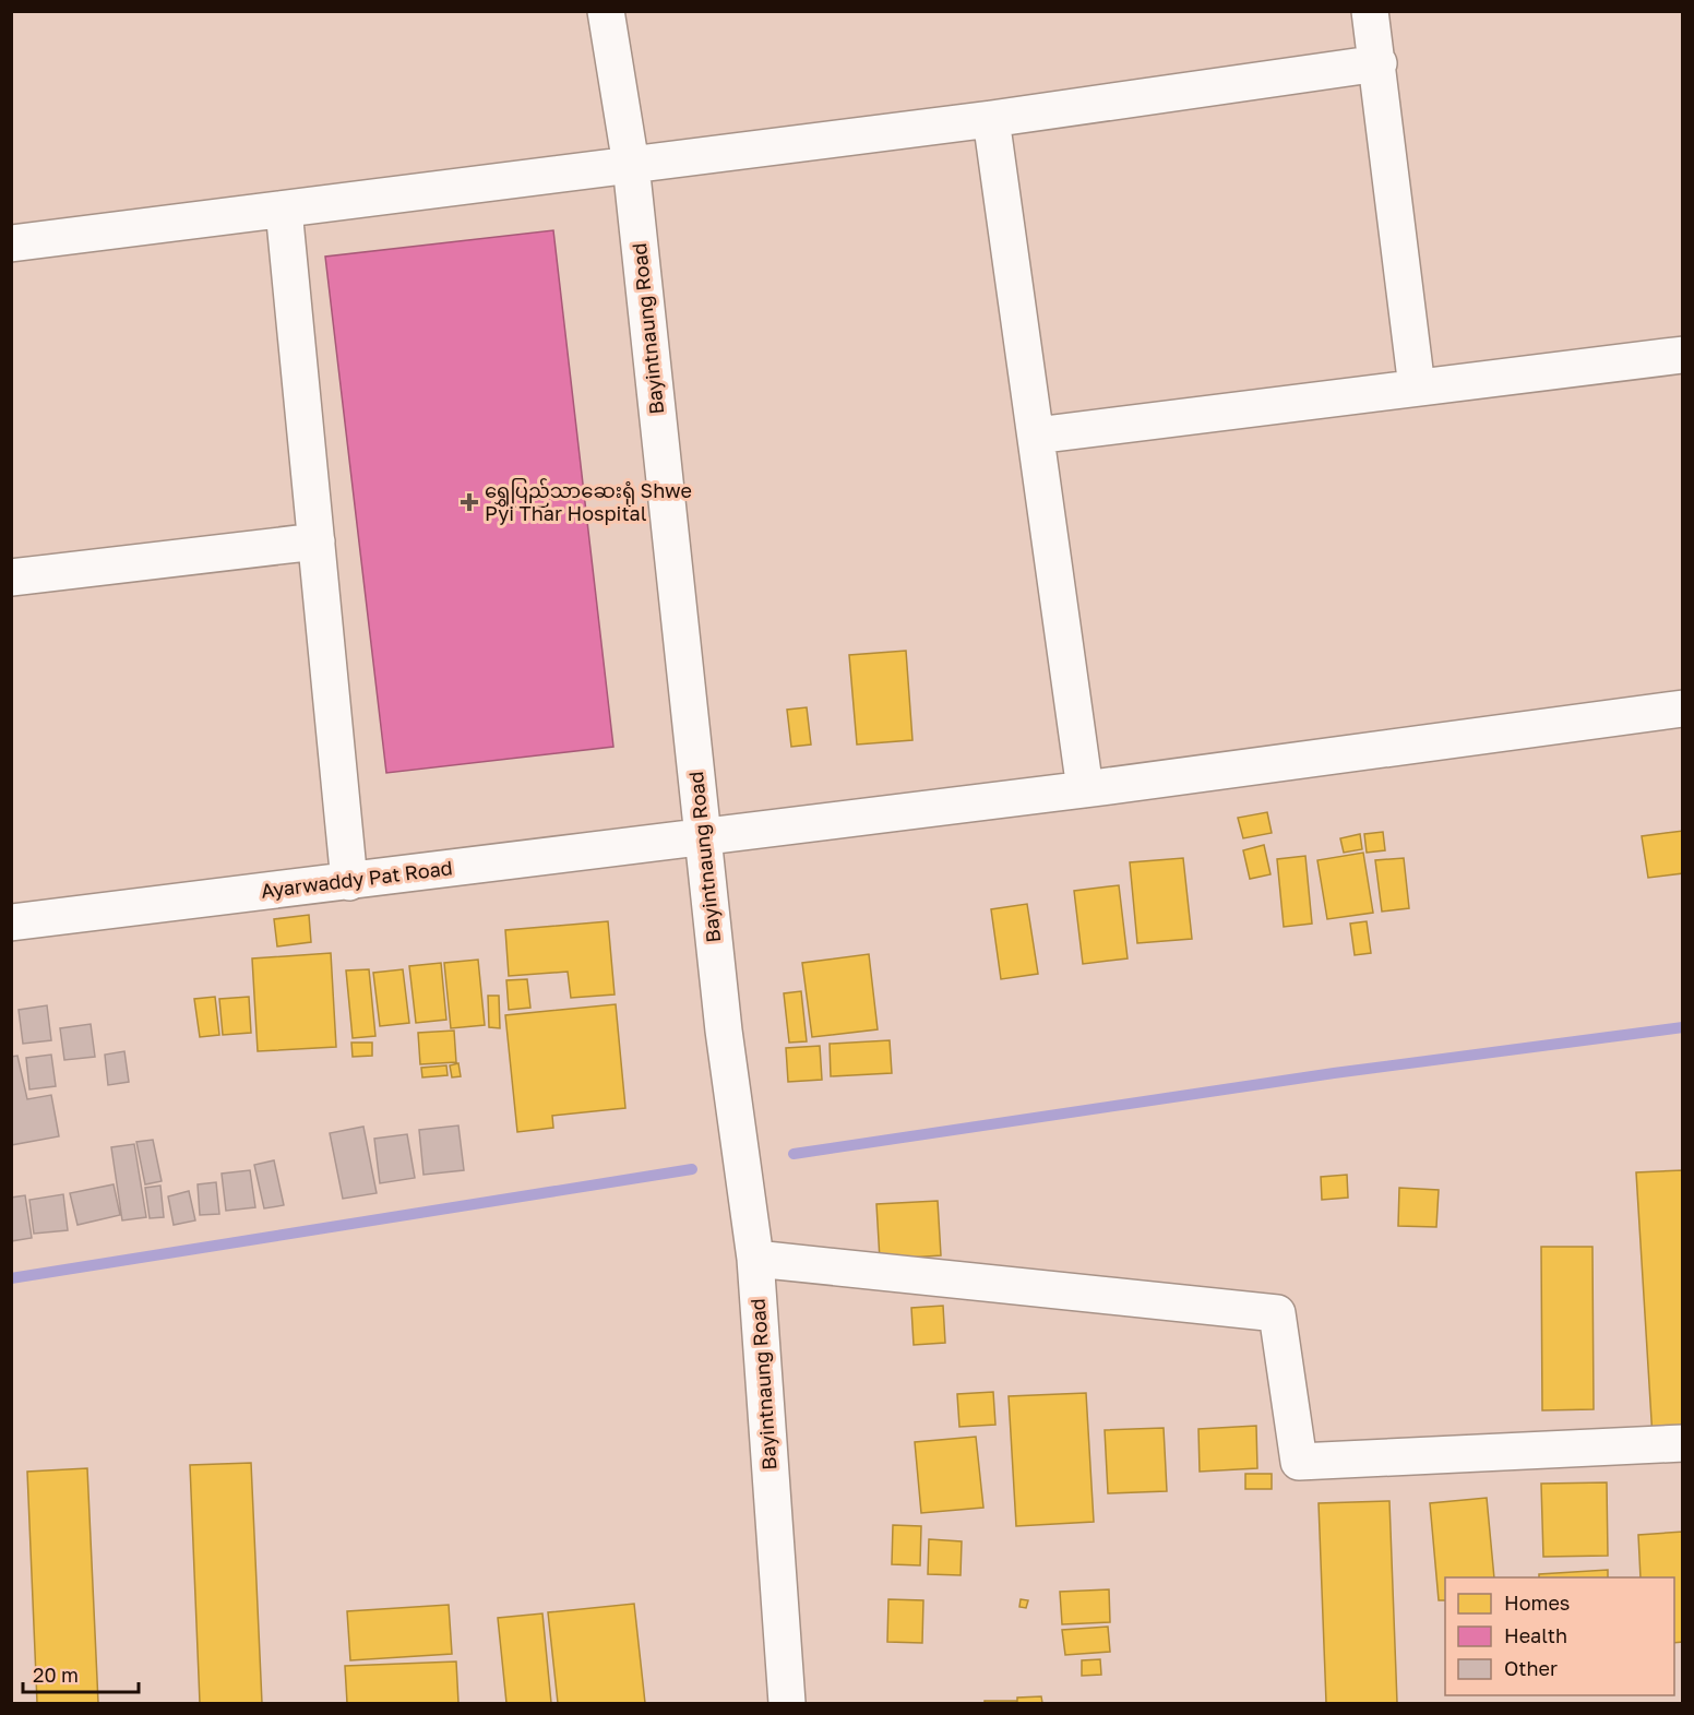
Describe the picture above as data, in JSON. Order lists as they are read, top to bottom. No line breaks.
{"streets":{"street":["Bayintnaung Road","Ayarwaddy Pat Road"]},"crossings":[["Bayintnaung Road","Ayarwaddy Pat Road"]],"places":{"health":["ရွှေပြည်သာဆေးရုံ Shwe Pyi Thar Hospital"]},"legend":["Homes","Health","Other"],"scale_bar":"20 m"}
